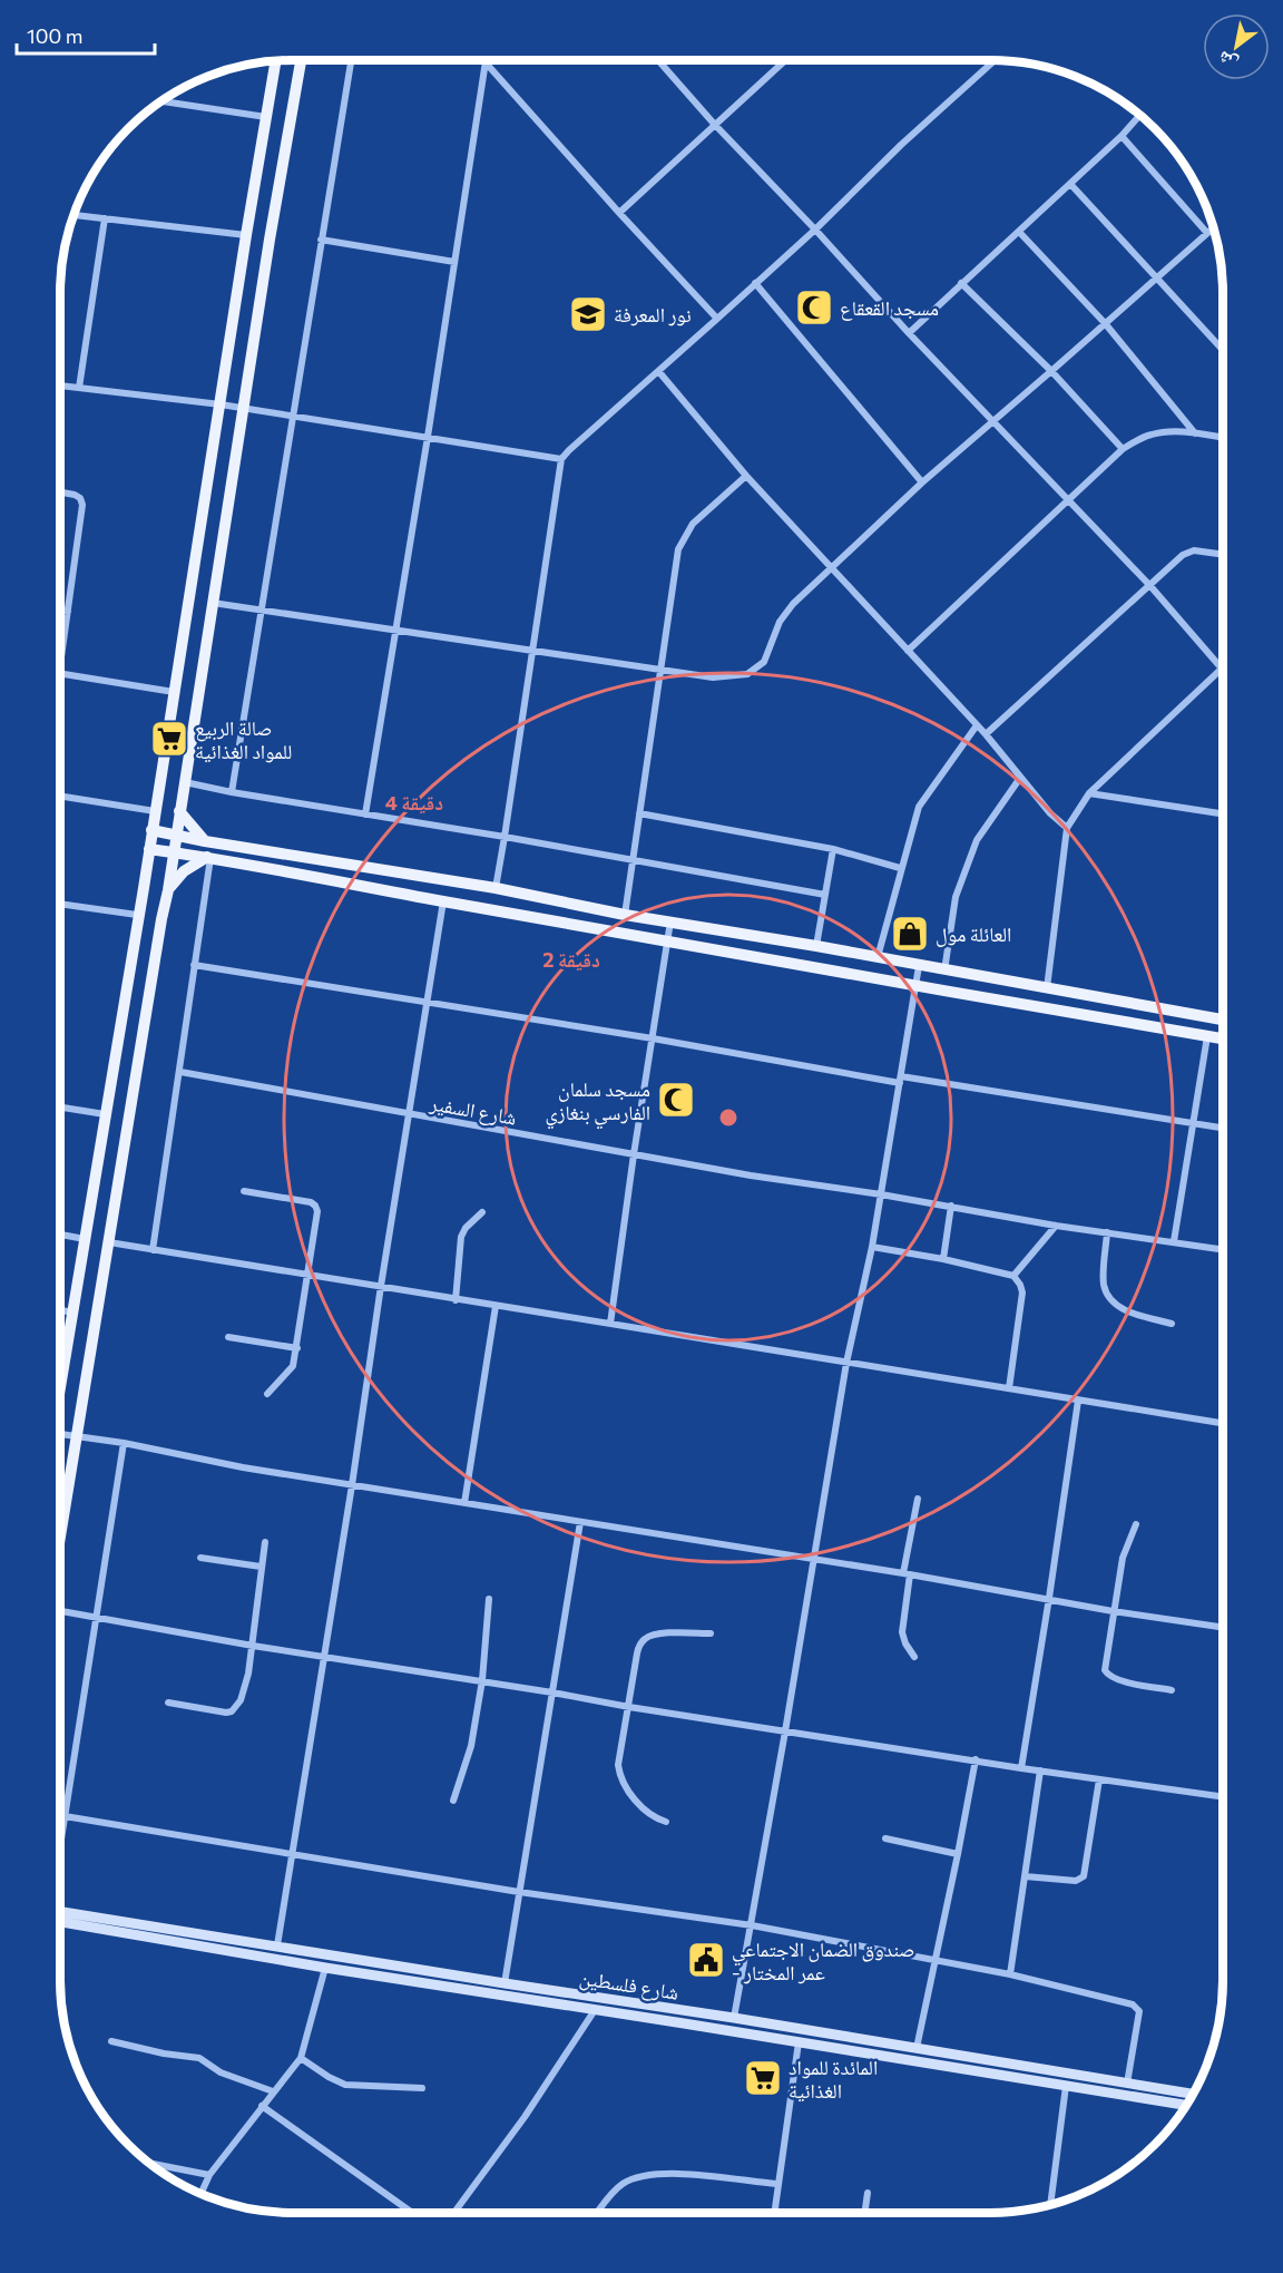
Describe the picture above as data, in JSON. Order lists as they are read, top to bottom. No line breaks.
{"streets":{"street":["شارع السفير","شارع فلسطين"]},"places":{"mosque":["مسجد القعقاع","مسجد سلمان الفارسي بنغازي"],"school or university":["نور المعرفة"],"supermarket":["صالة الربيع للمواد الغذائية","المائدة للمواد الغذائية"],"shop":["العائلة مول"],"public building":["صندوق الضمان الاجتماعي - عمر المختار"]},"scale_bar":"100 m","north":"bottom left","rings":["4 دقيقة","2 دقيقة"]}
